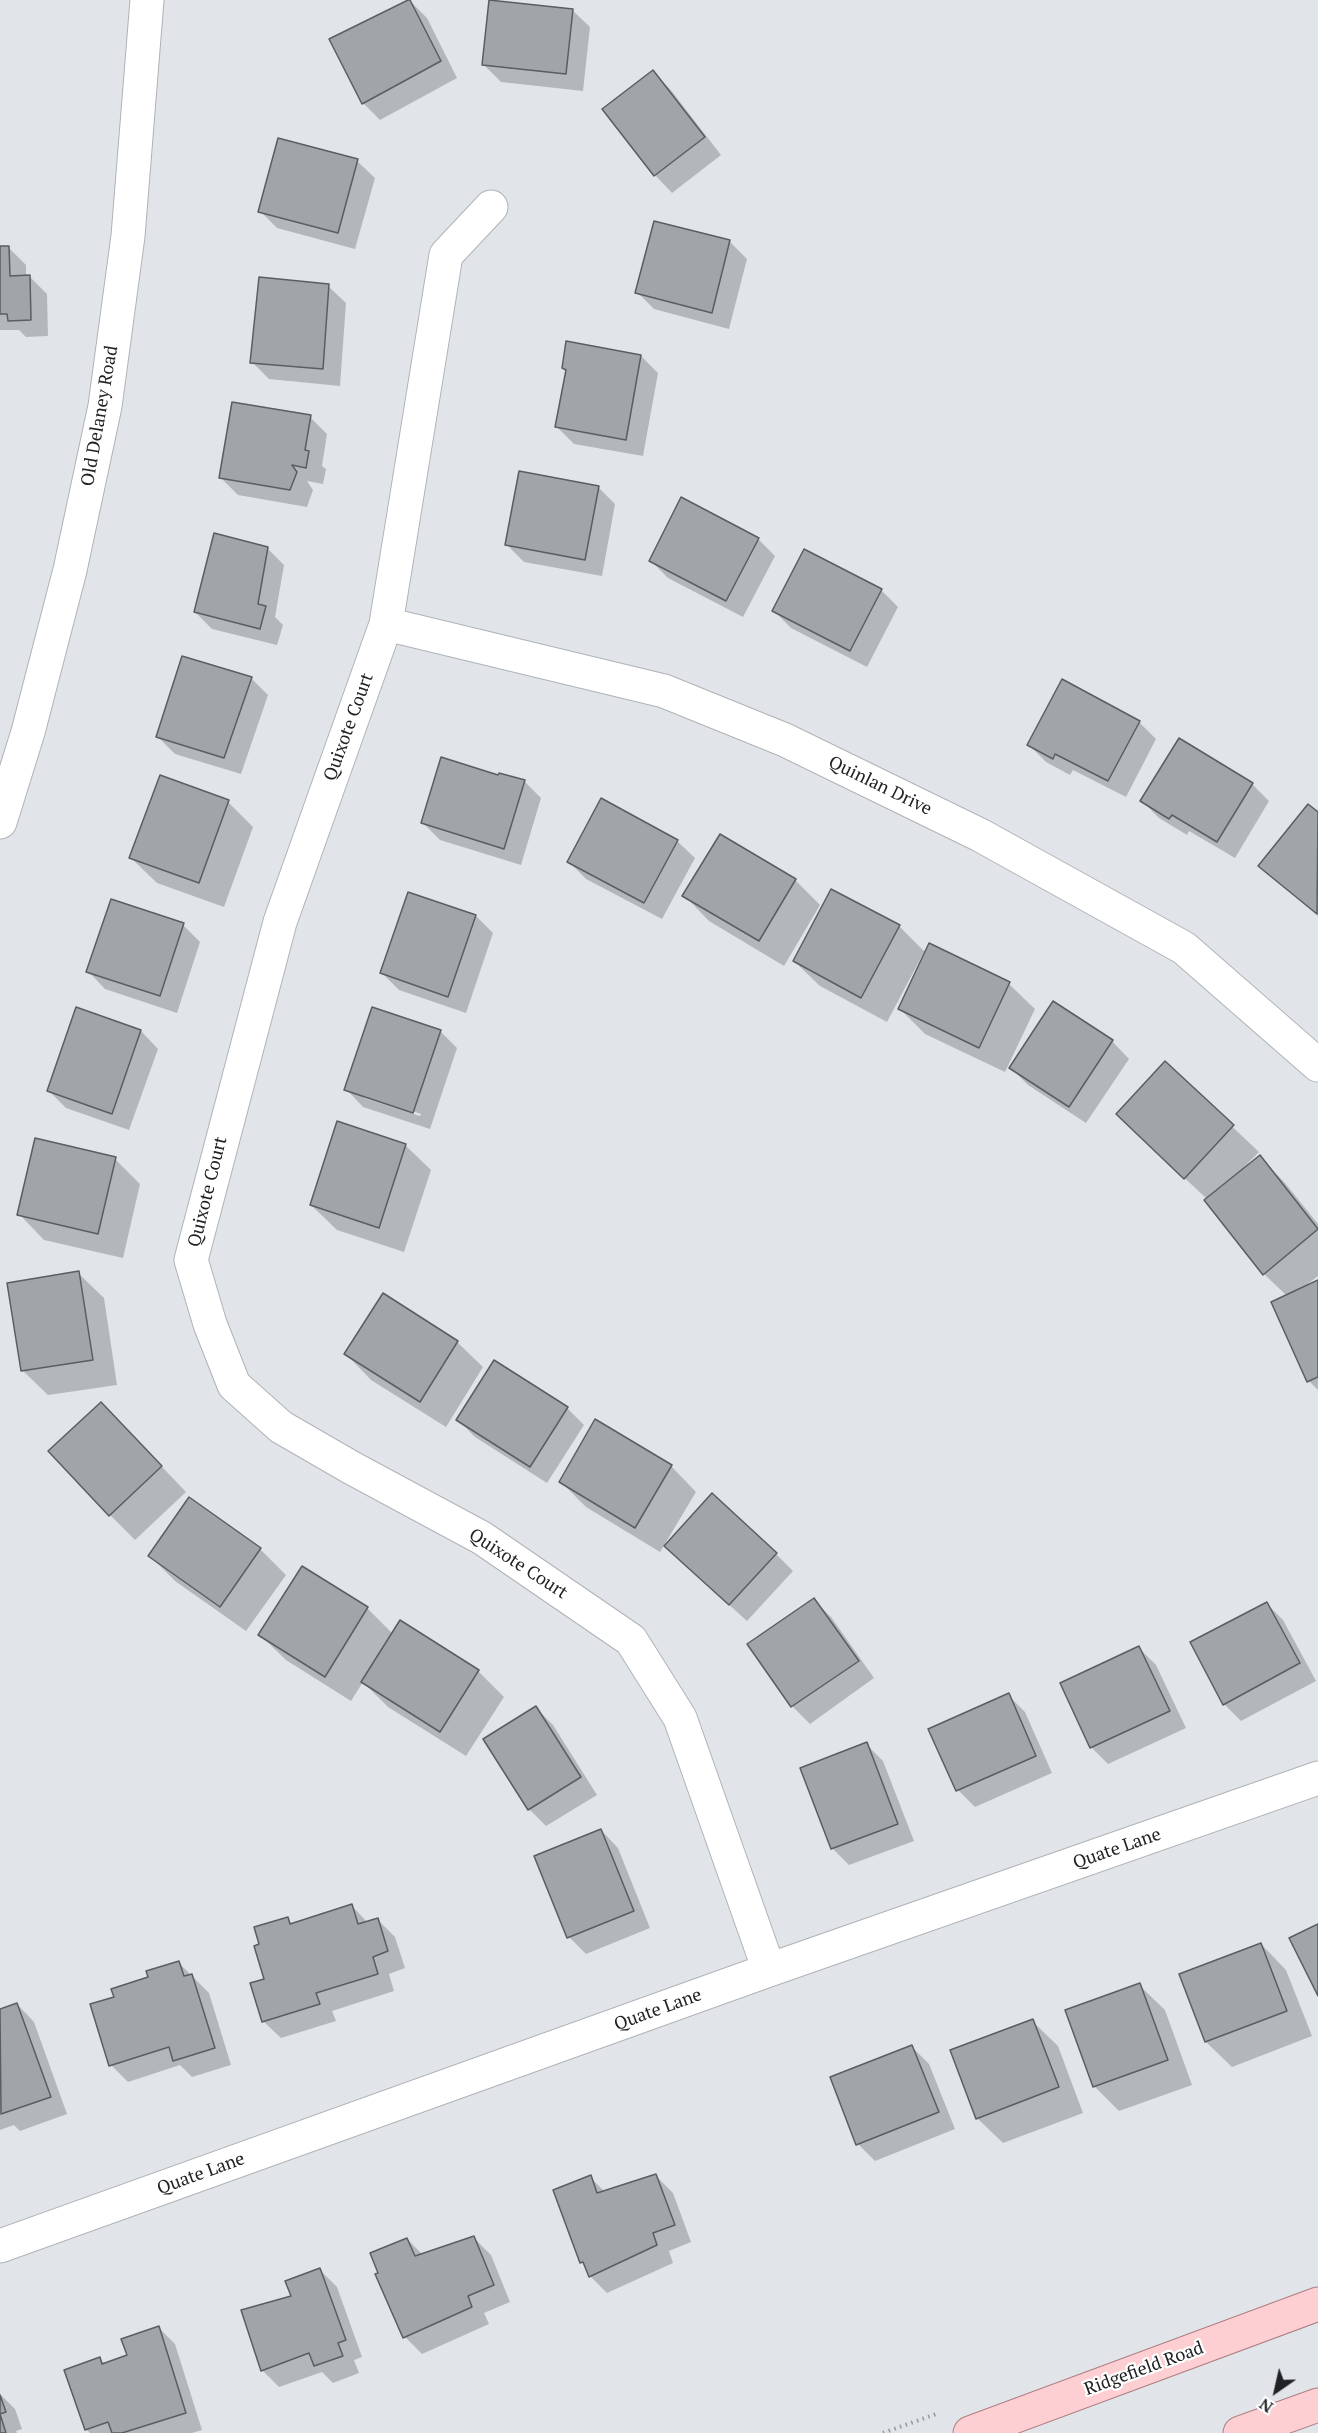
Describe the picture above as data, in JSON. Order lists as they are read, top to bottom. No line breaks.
{"streets":{"main road":["Ridgefield Road"],"street":["Old Delaney Road","Quixote Court","Quinlan Drive","Quate Lane"]},"crossings":[["Quixote Court","Quinlan Drive"],["Quixote Court","Quate Lane"]],"north":"bottom left"}
